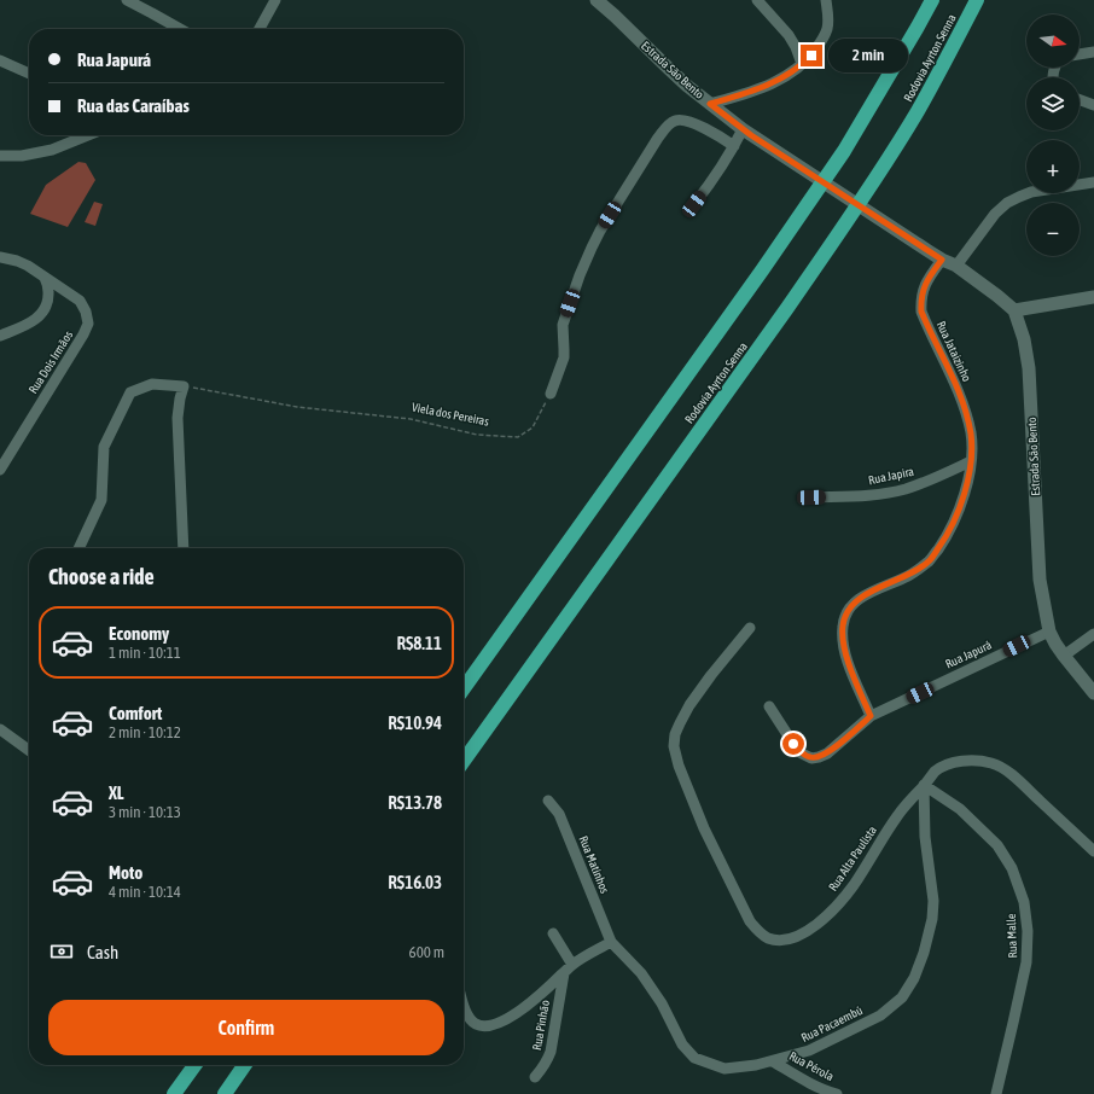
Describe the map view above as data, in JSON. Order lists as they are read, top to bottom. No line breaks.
{"streets":{"highway":["Rodovia Ayrton Senna"],"street":["Estrada São Bento","Rua Jataizinho","Rua Dois Irmãos","Rua Japira","Rua Japurá","Rua Alta Paulista","Rua Matinhos","Rua Malle","Rua Pacaembú","Rua Pinhão","Rua Pérola"],"path":["Viela dos Pereiras"]},"crossings":[["Estrada São Bento","Rua Jataizinho"],["Estrada São Bento","Rua Japurá"],["Rua Jataizinho","Rua Japira"],["Rua Jataizinho","Rua Japurá"],["Rua Alta Paulista","Rua Malle"],["Rua Alta Paulista","Rua Pacaembú"],["Rua Matinhos","Rua Pacaembú"],["Rua Malle","Rua Pacaembú"],["Rua Pacaembú","Rua Pérola"]],"north":"right","page":{"map_buttons":["+","−"],"banner":["Rua Japurá","Rua das Caraíbas"],"bubble":"2 min","heading":"Choose a ride","list":[{"name":"Economy","note":"1 min · 10:11","value":"R$8.11"},{"name":"Comfort","note":"2 min · 10:12","value":"R$10.94"},{"name":"XL","note":"3 min · 10:13","value":"R$13.78"},{"name":"Moto","note":"4 min · 10:14","value":"R$16.03"}],"pay":["Cash","600 m"],"buttons":"Confirm"}}
